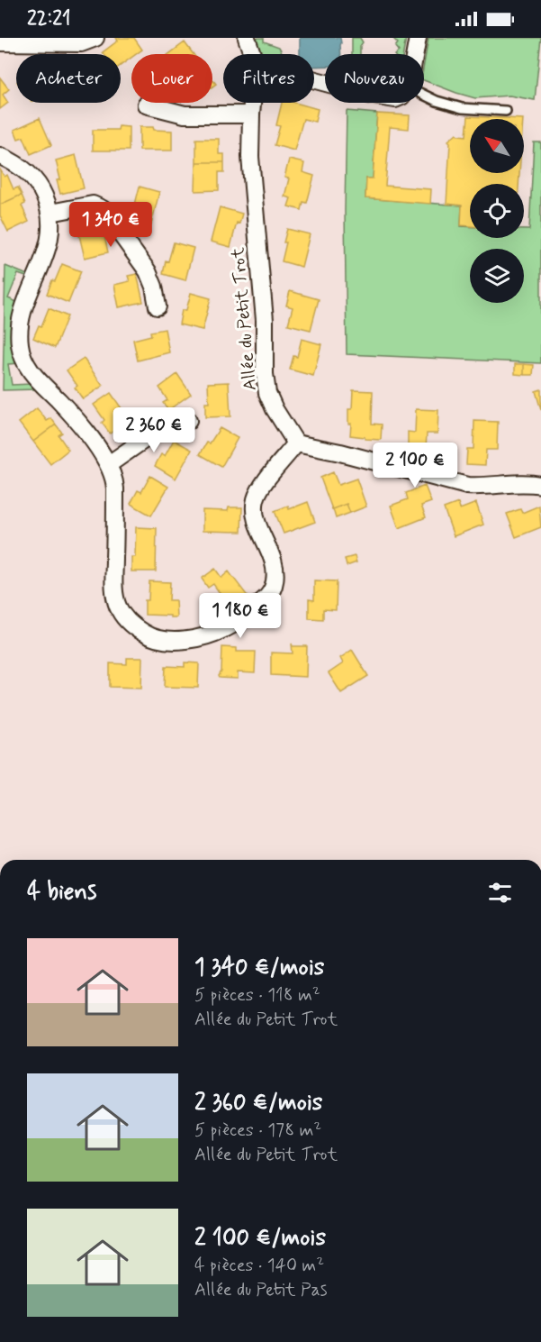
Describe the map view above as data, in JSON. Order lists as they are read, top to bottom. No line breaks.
{"streets":{"street":["Allée du Petit Trot"]},"north":"top left","page":{"status":"22:21","chip":["Acheter","Louer","Filtres","Nouveau"],"price":["1 340 €","2 360 €","2 100 €","1 180 €"],"heading":"4 biens","list":[{"name":"1 340 €/mois","note":"5 pièces · 118 m² · Allée du Petit Trot"},{"name":"2 360 €/mois","note":"5 pièces · 178 m² · Allée du Petit Trot"},{"name":"2 100 €/mois","note":"4 pièces · 140 m² · Allée du Petit Pas"}]}}
